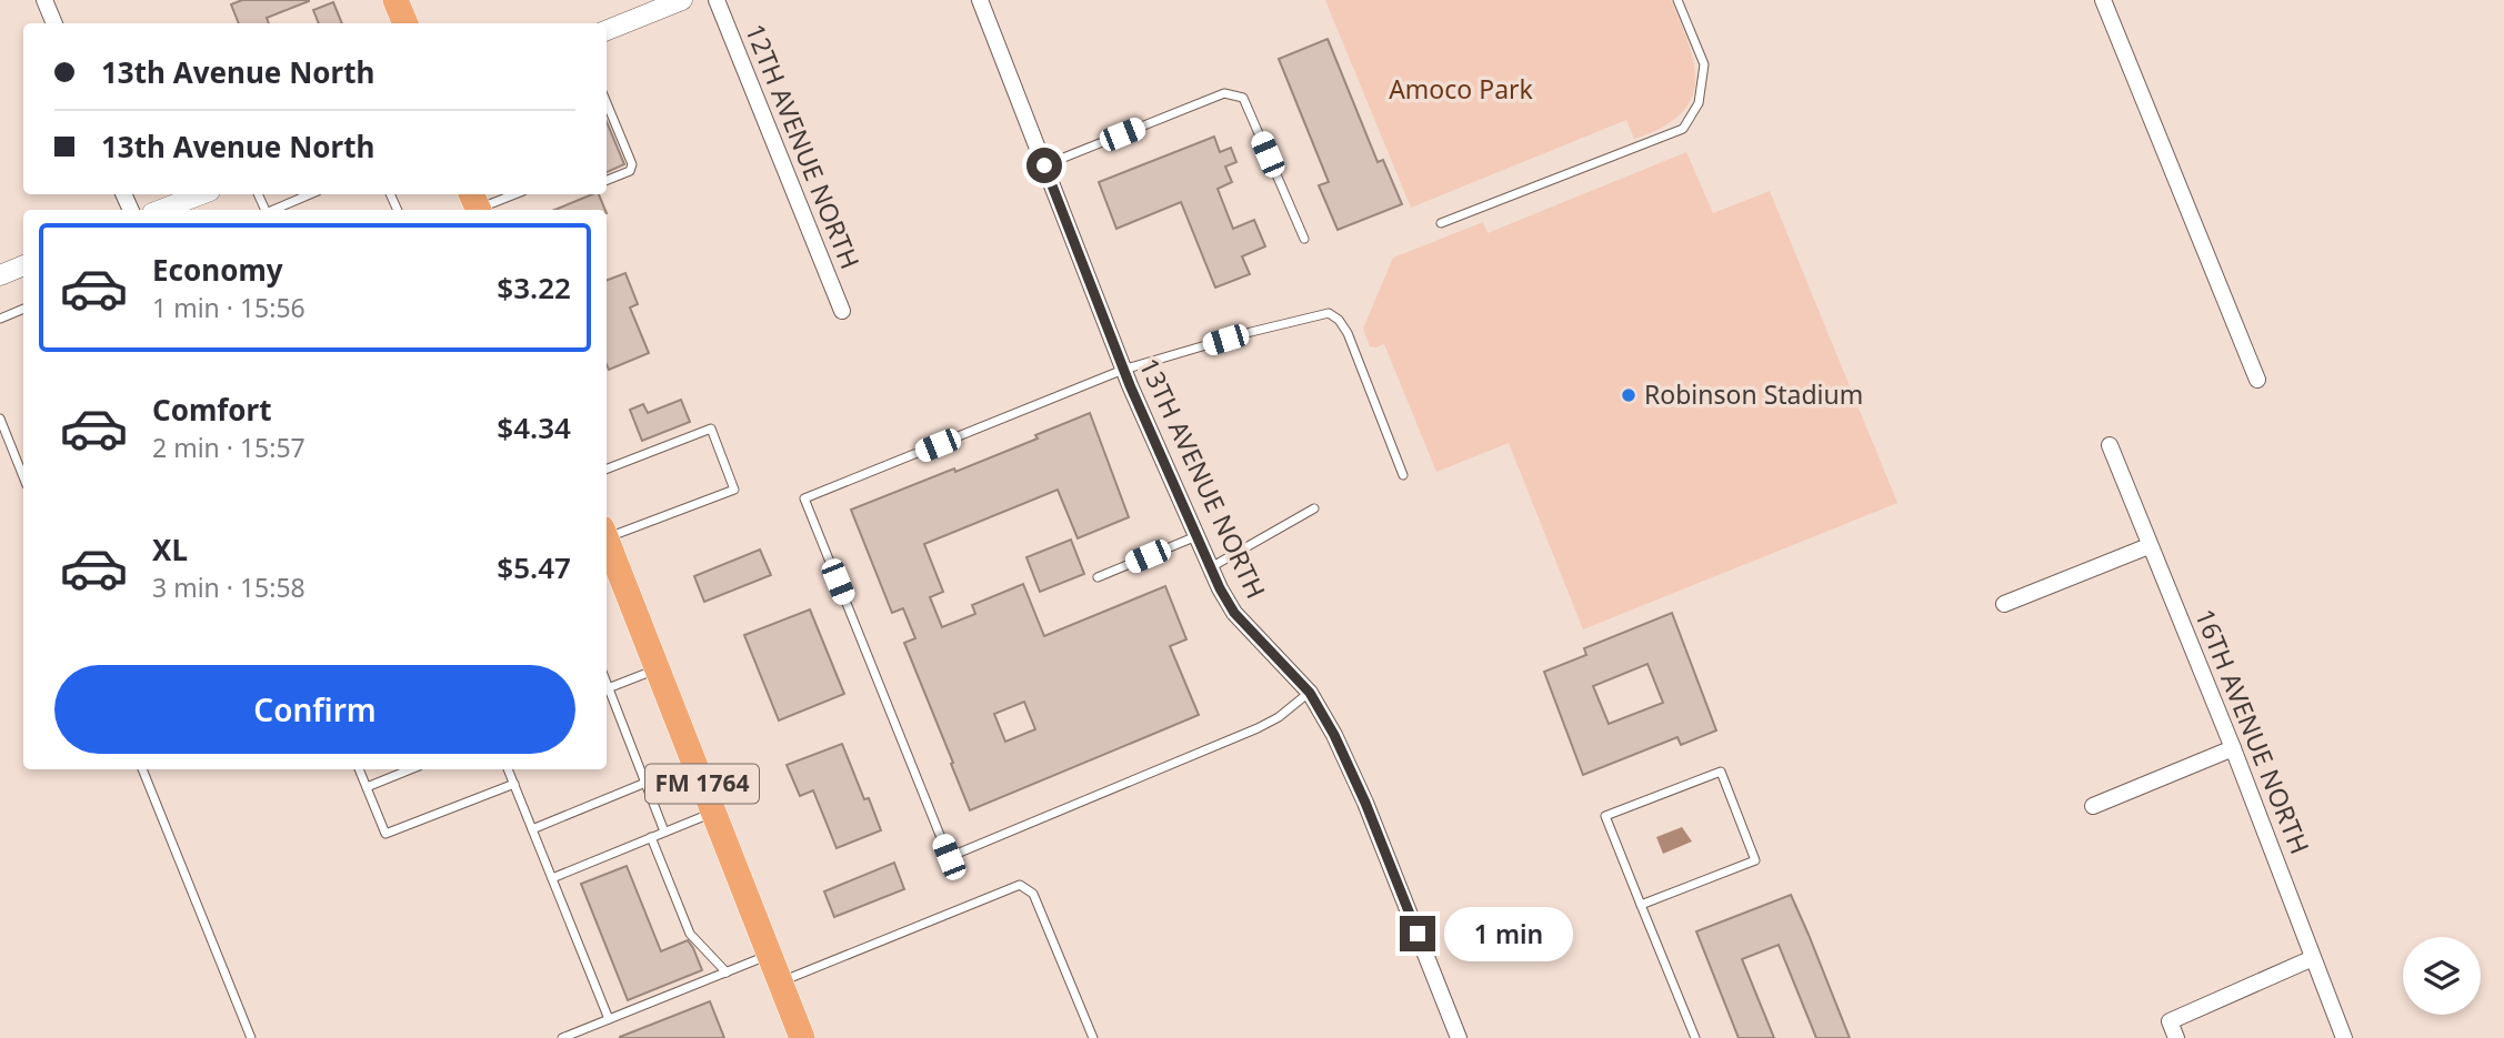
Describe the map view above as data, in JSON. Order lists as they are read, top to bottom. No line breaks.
{"streets":{"main road":["FM 1764"],"street":["12TH AVENUE NORTH","13TH AVENUE NORTH","16TH AVENUE NORTH"]},"parks":["Amoco Park"],"places":["Robinson Stadium"],"page":{"banner":["13th Avenue North","13th Avenue North"],"list":[{"name":"Economy","note":"1 min · 15:56","value":"$3.22"},{"name":"Comfort","note":"2 min · 15:57","value":"$4.34"},{"name":"XL","note":"3 min · 15:58","value":"$5.47"}],"buttons":"Confirm","bubble":"1 min"}}
